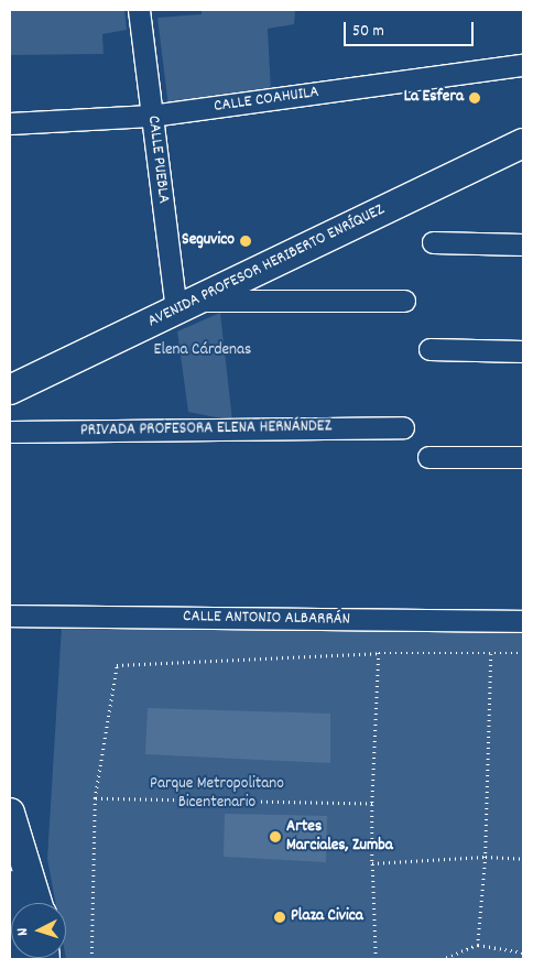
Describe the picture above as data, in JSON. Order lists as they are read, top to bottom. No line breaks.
{"streets":{"main road":["AVENIDA PROFESOR HERIBERTO ENRÍQUEZ"],"street":["CALLE COAHUILA","CALLE PUEBLA","PRIVADA PROFESORA ELENA HERNÁNDEZ","CALLE ANTONIO ALBARRÁN"]},"crossings":[["CALLE COAHUILA","CALLE PUEBLA"],["CALLE PUEBLA","AVENIDA PROFESOR HERIBERTO ENRÍQUEZ"]],"parks":["Elena Cárdenas","Parque Metropolitano Bicentenario"],"places":["La Esfera","Seguvico","Artes Marciales, Zumba","Plaza Civica"],"scale_bar":"50 m","north":"left"}
